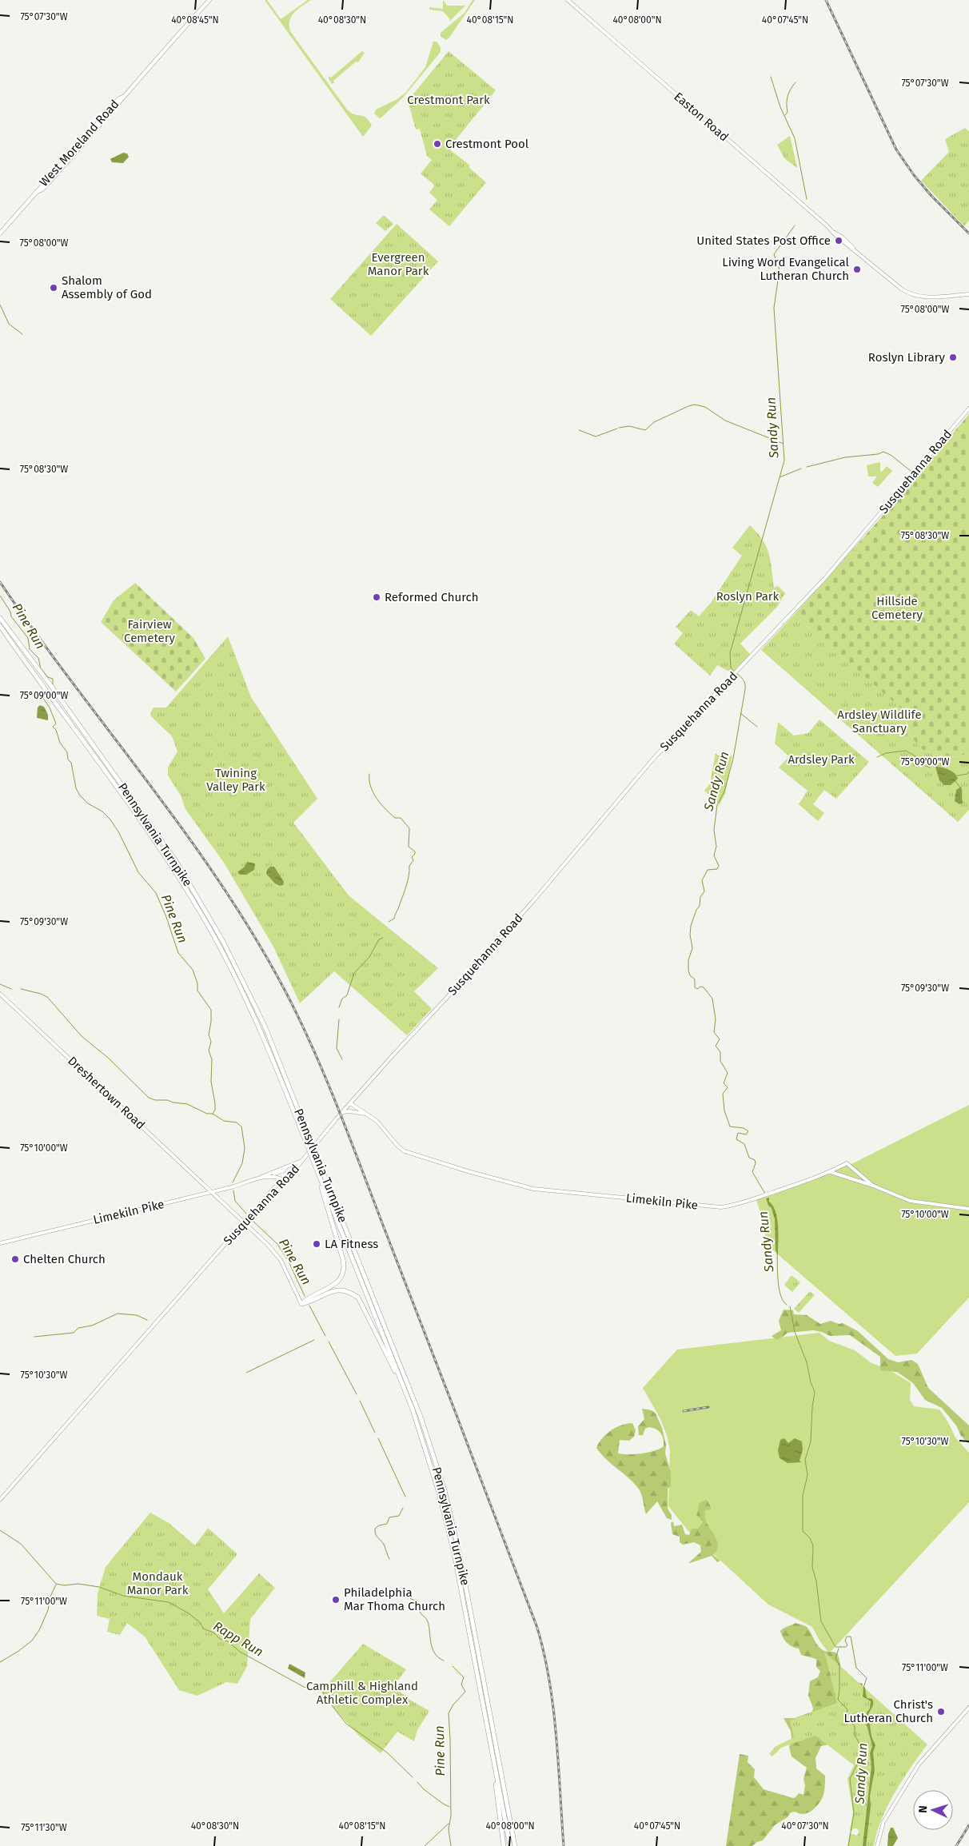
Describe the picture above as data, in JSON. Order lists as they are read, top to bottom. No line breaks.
{"streets":{"highway":["Pennsylvania Turnpike"],"main road":["Easton Road","West Moreland Road","Susquehanna Road","Dreshertown Road","Limekiln Pike"]},"crossings":[["Susquehanna Road","Dreshertown Road"],["Susquehanna Road","Limekiln Pike"],["Dreshertown Road","Limekiln Pike"]],"water":["Sandy Run","Pine Run","Rapp Run"],"parks":["Crestmont Park","Evergreen Manor Park","Roslyn Park","Hillside Cemetery","Fairview Cemetery","Ardsley Wildlife Sanctuary","Ardsley Park","Twining Valley Park","Mondauk Manor Park","Camphill & Highland Athletic Complex"],"places":["Crestmont Pool","United States Post Office","Living Word Evangelical Lutheran Church","Shalom Assembly of God","Roslyn Library","Reformed Church","LA Fitness","Chelten Church","Philadelphia Mar Thoma Church","Christ's Lutheran Church"],"north":"left","coordinates":["75°07'30\"W","40°08'45\"N","40°08'30\"N","40°08'15\"N","40°08'00\"N","40°07'45\"N","75°08'00\"W","75°08'30\"W","75°09'00\"W","75°09'30\"W","75°10'00\"W","75°10'30\"W","75°11'00\"W","40°07'30\"N","75°11'30\"W"]}
